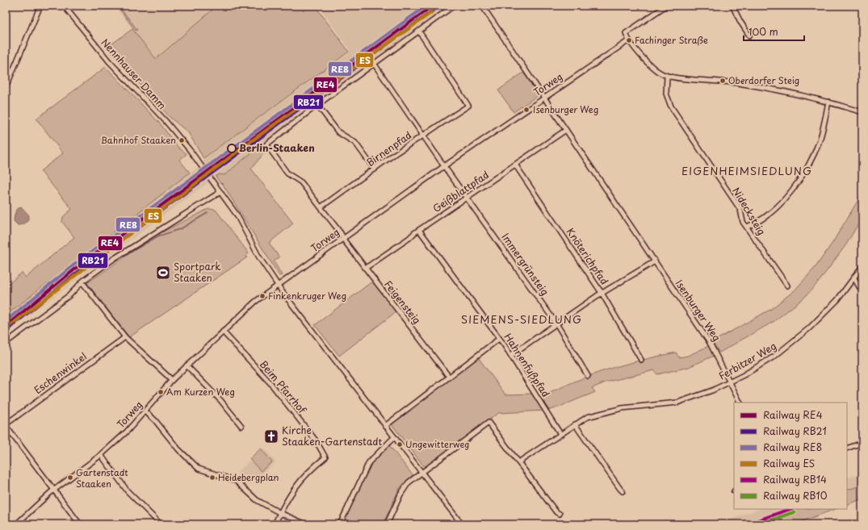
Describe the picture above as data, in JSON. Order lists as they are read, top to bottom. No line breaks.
{"streets":{"street":["Nennhauser Damm","Torweg","Birnenpfad","Geißblattpfad","Nidecksteig","Knöterichpfad","Immergrünsteig","Feigensteig","Isenburger Weg","Ferbitzer Weg","Hahnenfußpfad","Eschenwinkel","Beim Pfarrhof"]},"crossings":[["Torweg","Immergrünsteig"],["Torweg","Feigensteig"],["Torweg","Isenburger Weg"],["Torweg","Beim Pfarrhof"],["Birnenpfad","Immergrünsteig"],["Birnenpfad","Feigensteig"],["Geißblattpfad","Knöterichpfad"],["Geißblattpfad","Immergrünsteig"],["Geißblattpfad","Feigensteig"],["Geißblattpfad","Isenburger Weg"],["Geißblattpfad","Hahnenfußpfad"],["Isenburger Weg","Ferbitzer Weg"],["Ferbitzer Weg","Hahnenfußpfad"]],"districts":["EIGENHEIMSIEDLUNG","SIEMENS-SIEDLUNG"],"places":{"other":["Fachinger Straße","Oberdorfer Steig","Isenburger Weg","Bahnhof Staaken","Berlin-Staaken","Finkenkruger Weg","Am Kurzen Weg","Ungewitterweg","Gartenstadt Staaken","Heidebergplan"],"sports":["Sportpark Staaken"],"church":["Kirche Staaken-Gartenstadt"]},"lines":["rail line RE4","rail line RE8","rail line RB21","rail line ES","rail line RB14","rail line RB10"],"legend":["Railway RE4","Railway RB21","Railway RE8","Railway ES","Railway RB14","Railway RB10"],"scale_bar":"100 m"}
